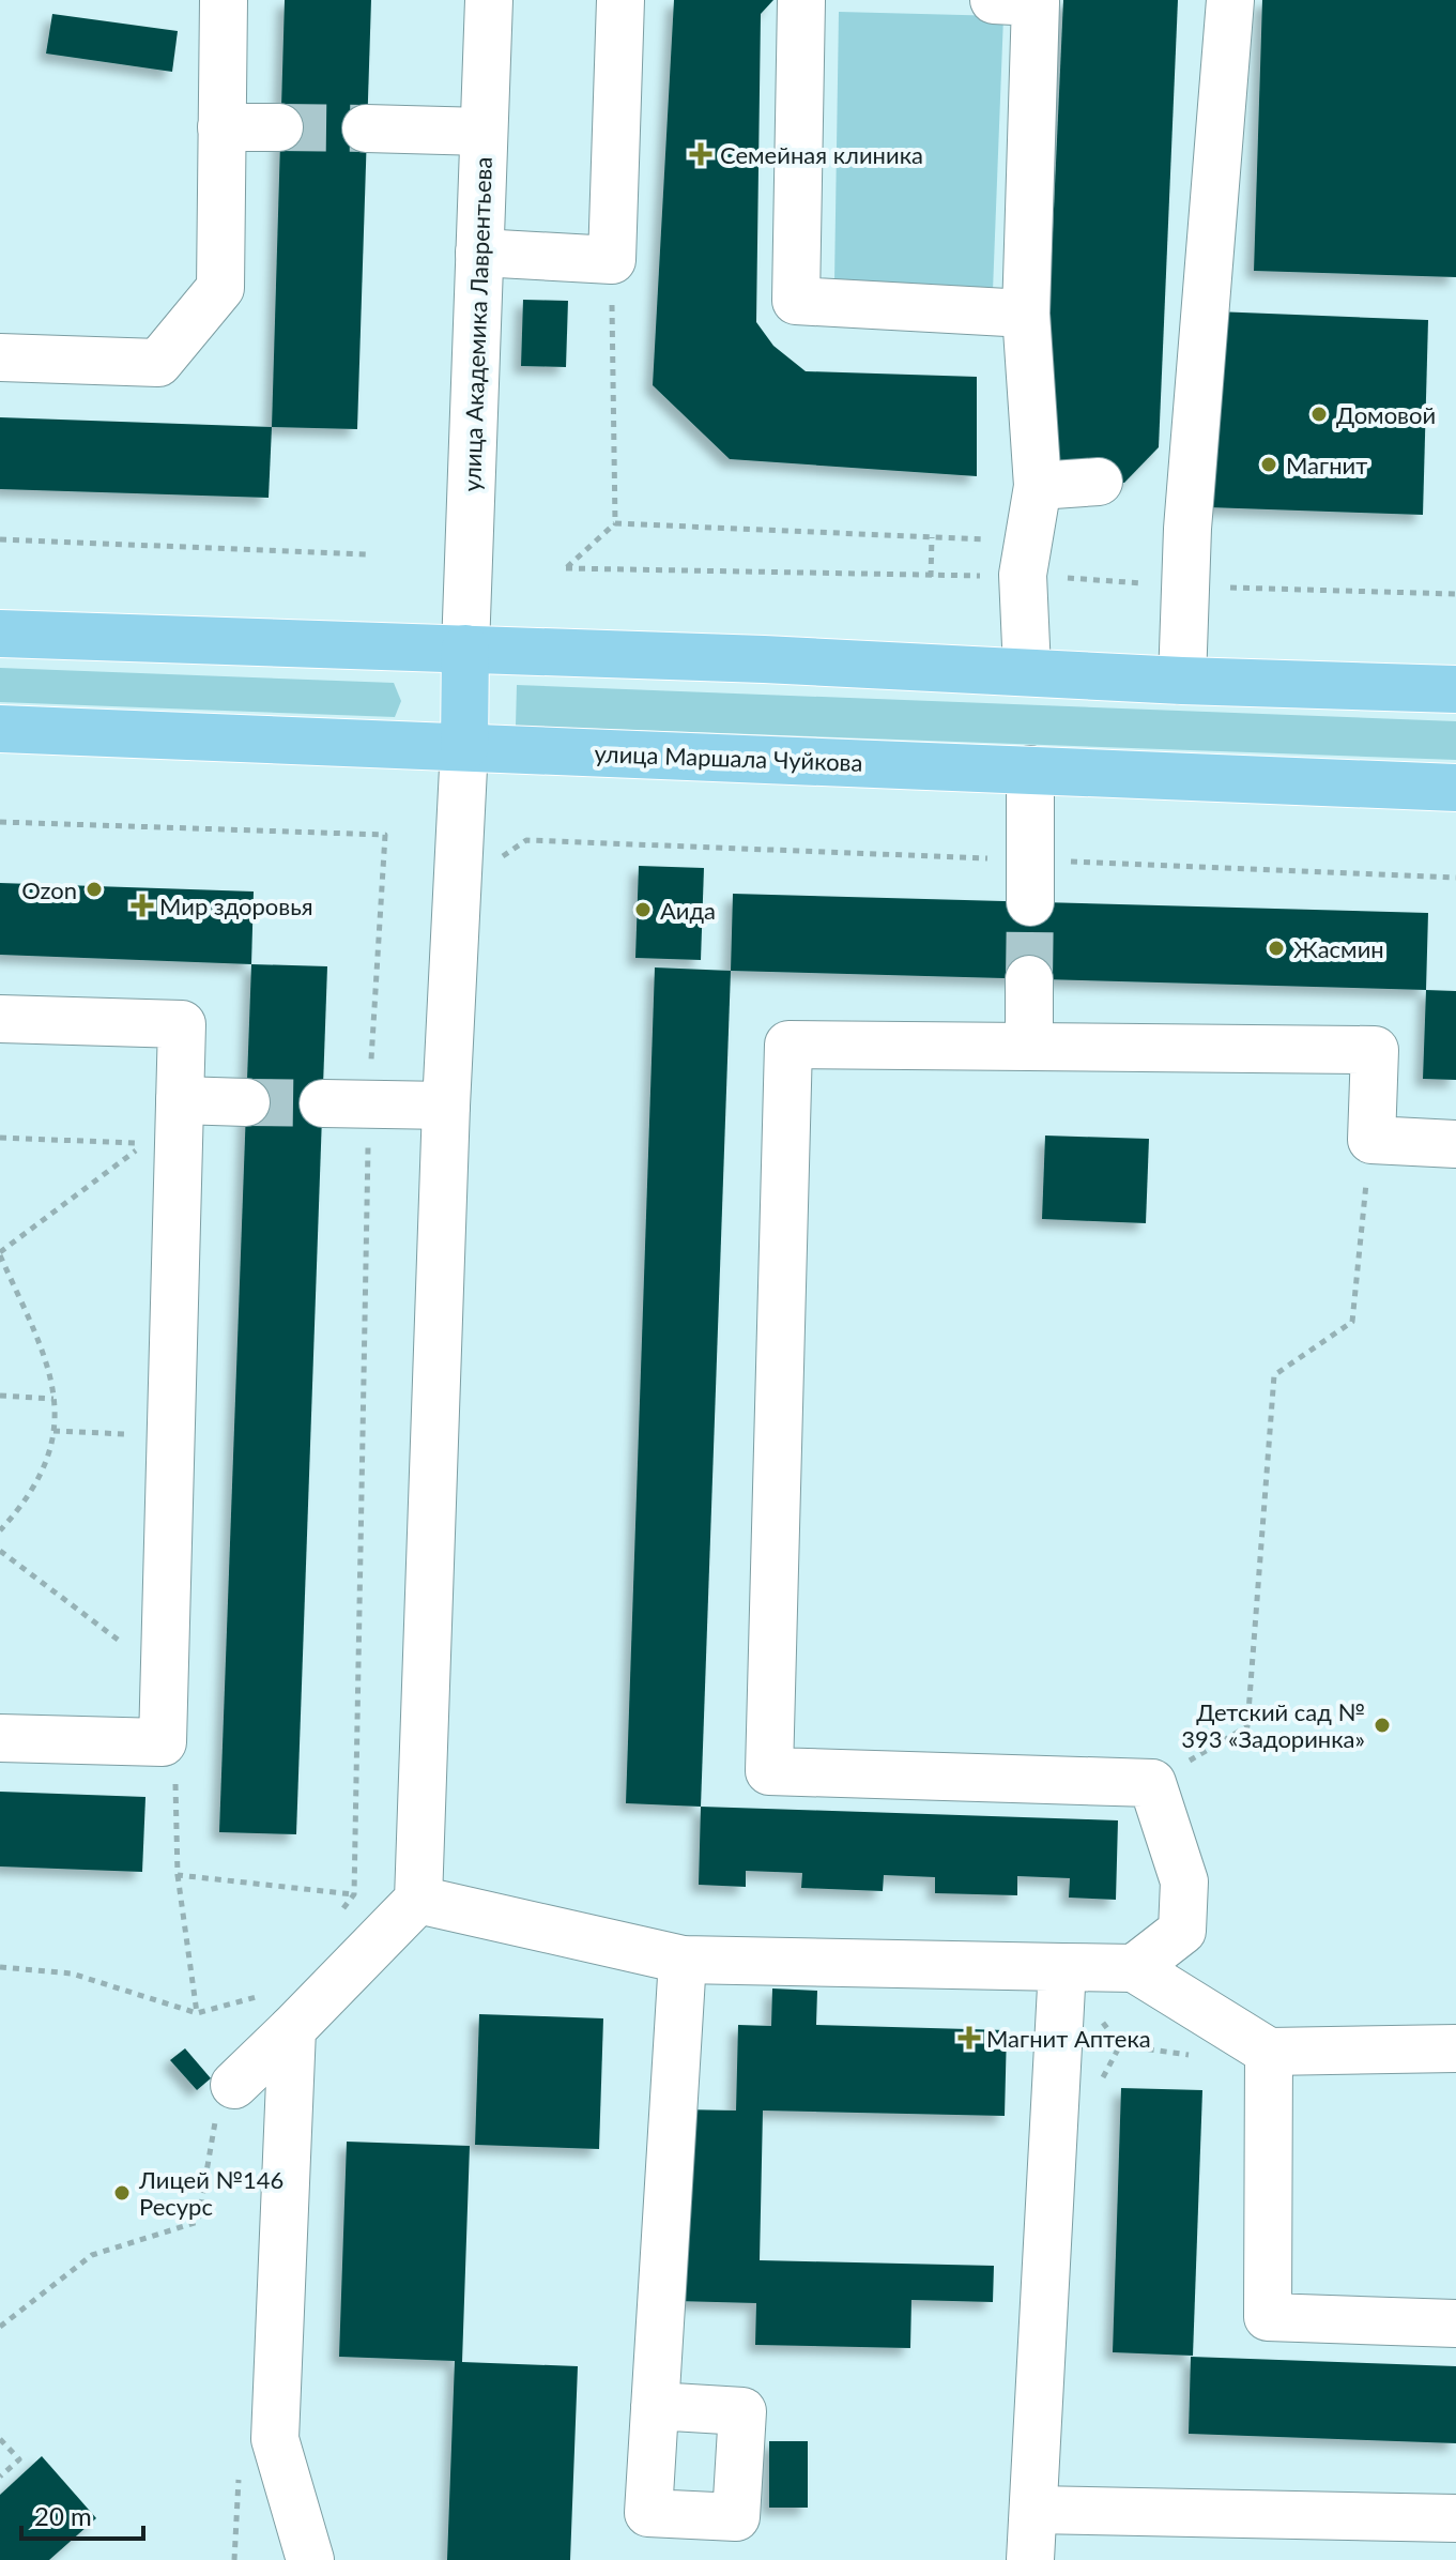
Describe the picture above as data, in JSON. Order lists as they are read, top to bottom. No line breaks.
{"streets":{"main road":["улица Маршала Чуйкова"],"street":["улица Академика Лаврентьева"]},"places":{"health":["Семейная клиника","Мир здоровья","Магнит Аптека"],"other":["Домовой","Магнит","Ozon","Аида","Жасмин","Детский сад № 393 «Задоринка»","Лицей №146 Ресурс"]},"scale_bar":"20 m"}
